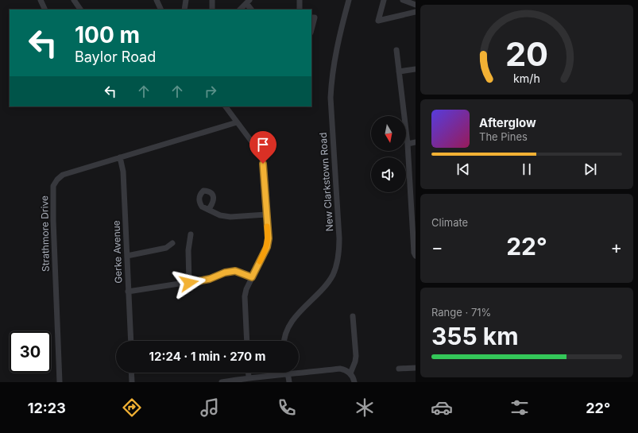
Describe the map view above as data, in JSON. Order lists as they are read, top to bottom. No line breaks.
{"streets":{"street":["New Clarkstown Road","Strathmore Drive","Gerke Avenue"]},"crossings":[["Strathmore Drive","Gerke Avenue"]],"north":"bottom","page":{"turn":["100 m","Baylor Road"],"song":["Afterglow","The Pines"],"tile":["Climate",["Range · 71%","355 km"]],"heat":["−","22°","+"],"limit":"30","trip":"12:24 · 1 min · 270 m","tabs":["12:23","22°"],"gauge":["20","km/h"]}}
